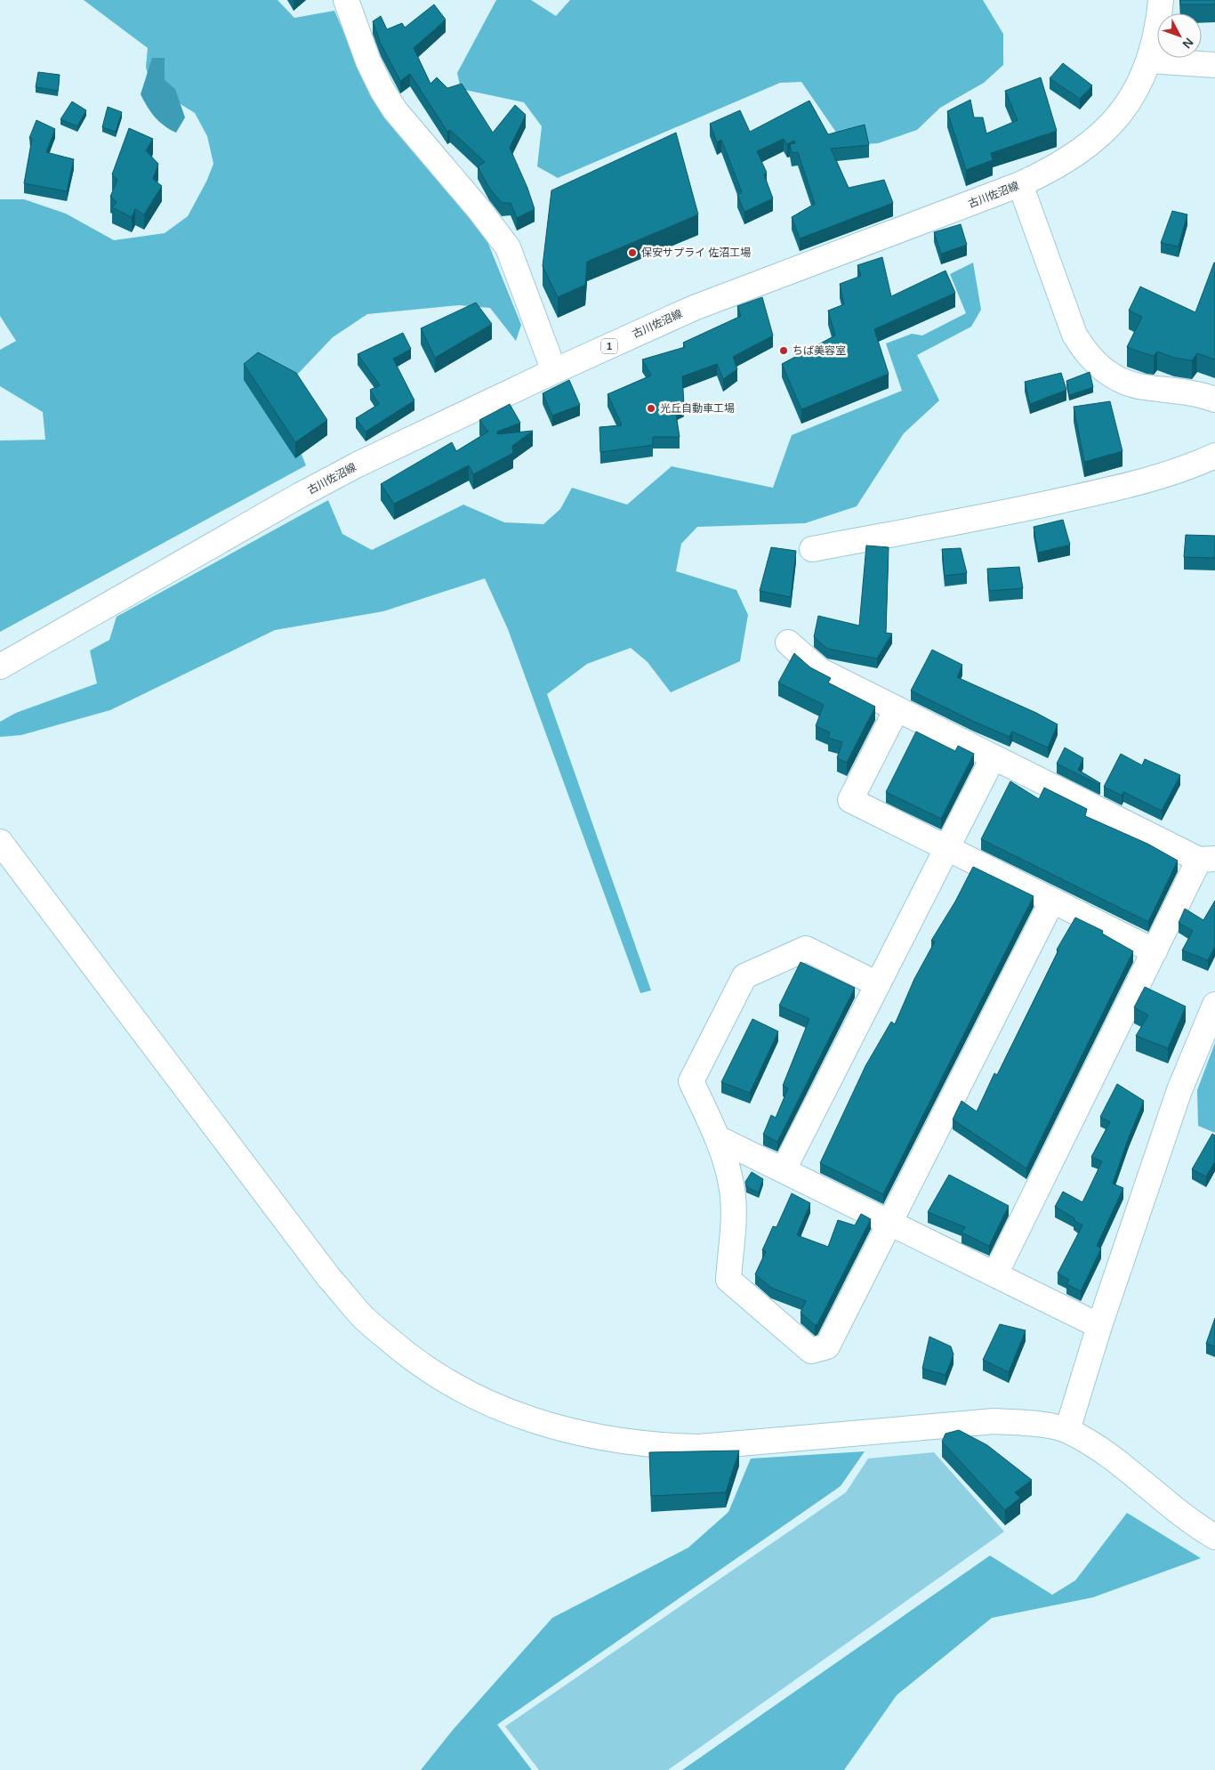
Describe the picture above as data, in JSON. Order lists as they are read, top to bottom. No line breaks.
{"streets":{"street":["古川佐沼線","1"]},"places":["保安サプライ 佐沼工場","ちば美容室","光丘自動車工場"],"north":"bottom right"}
